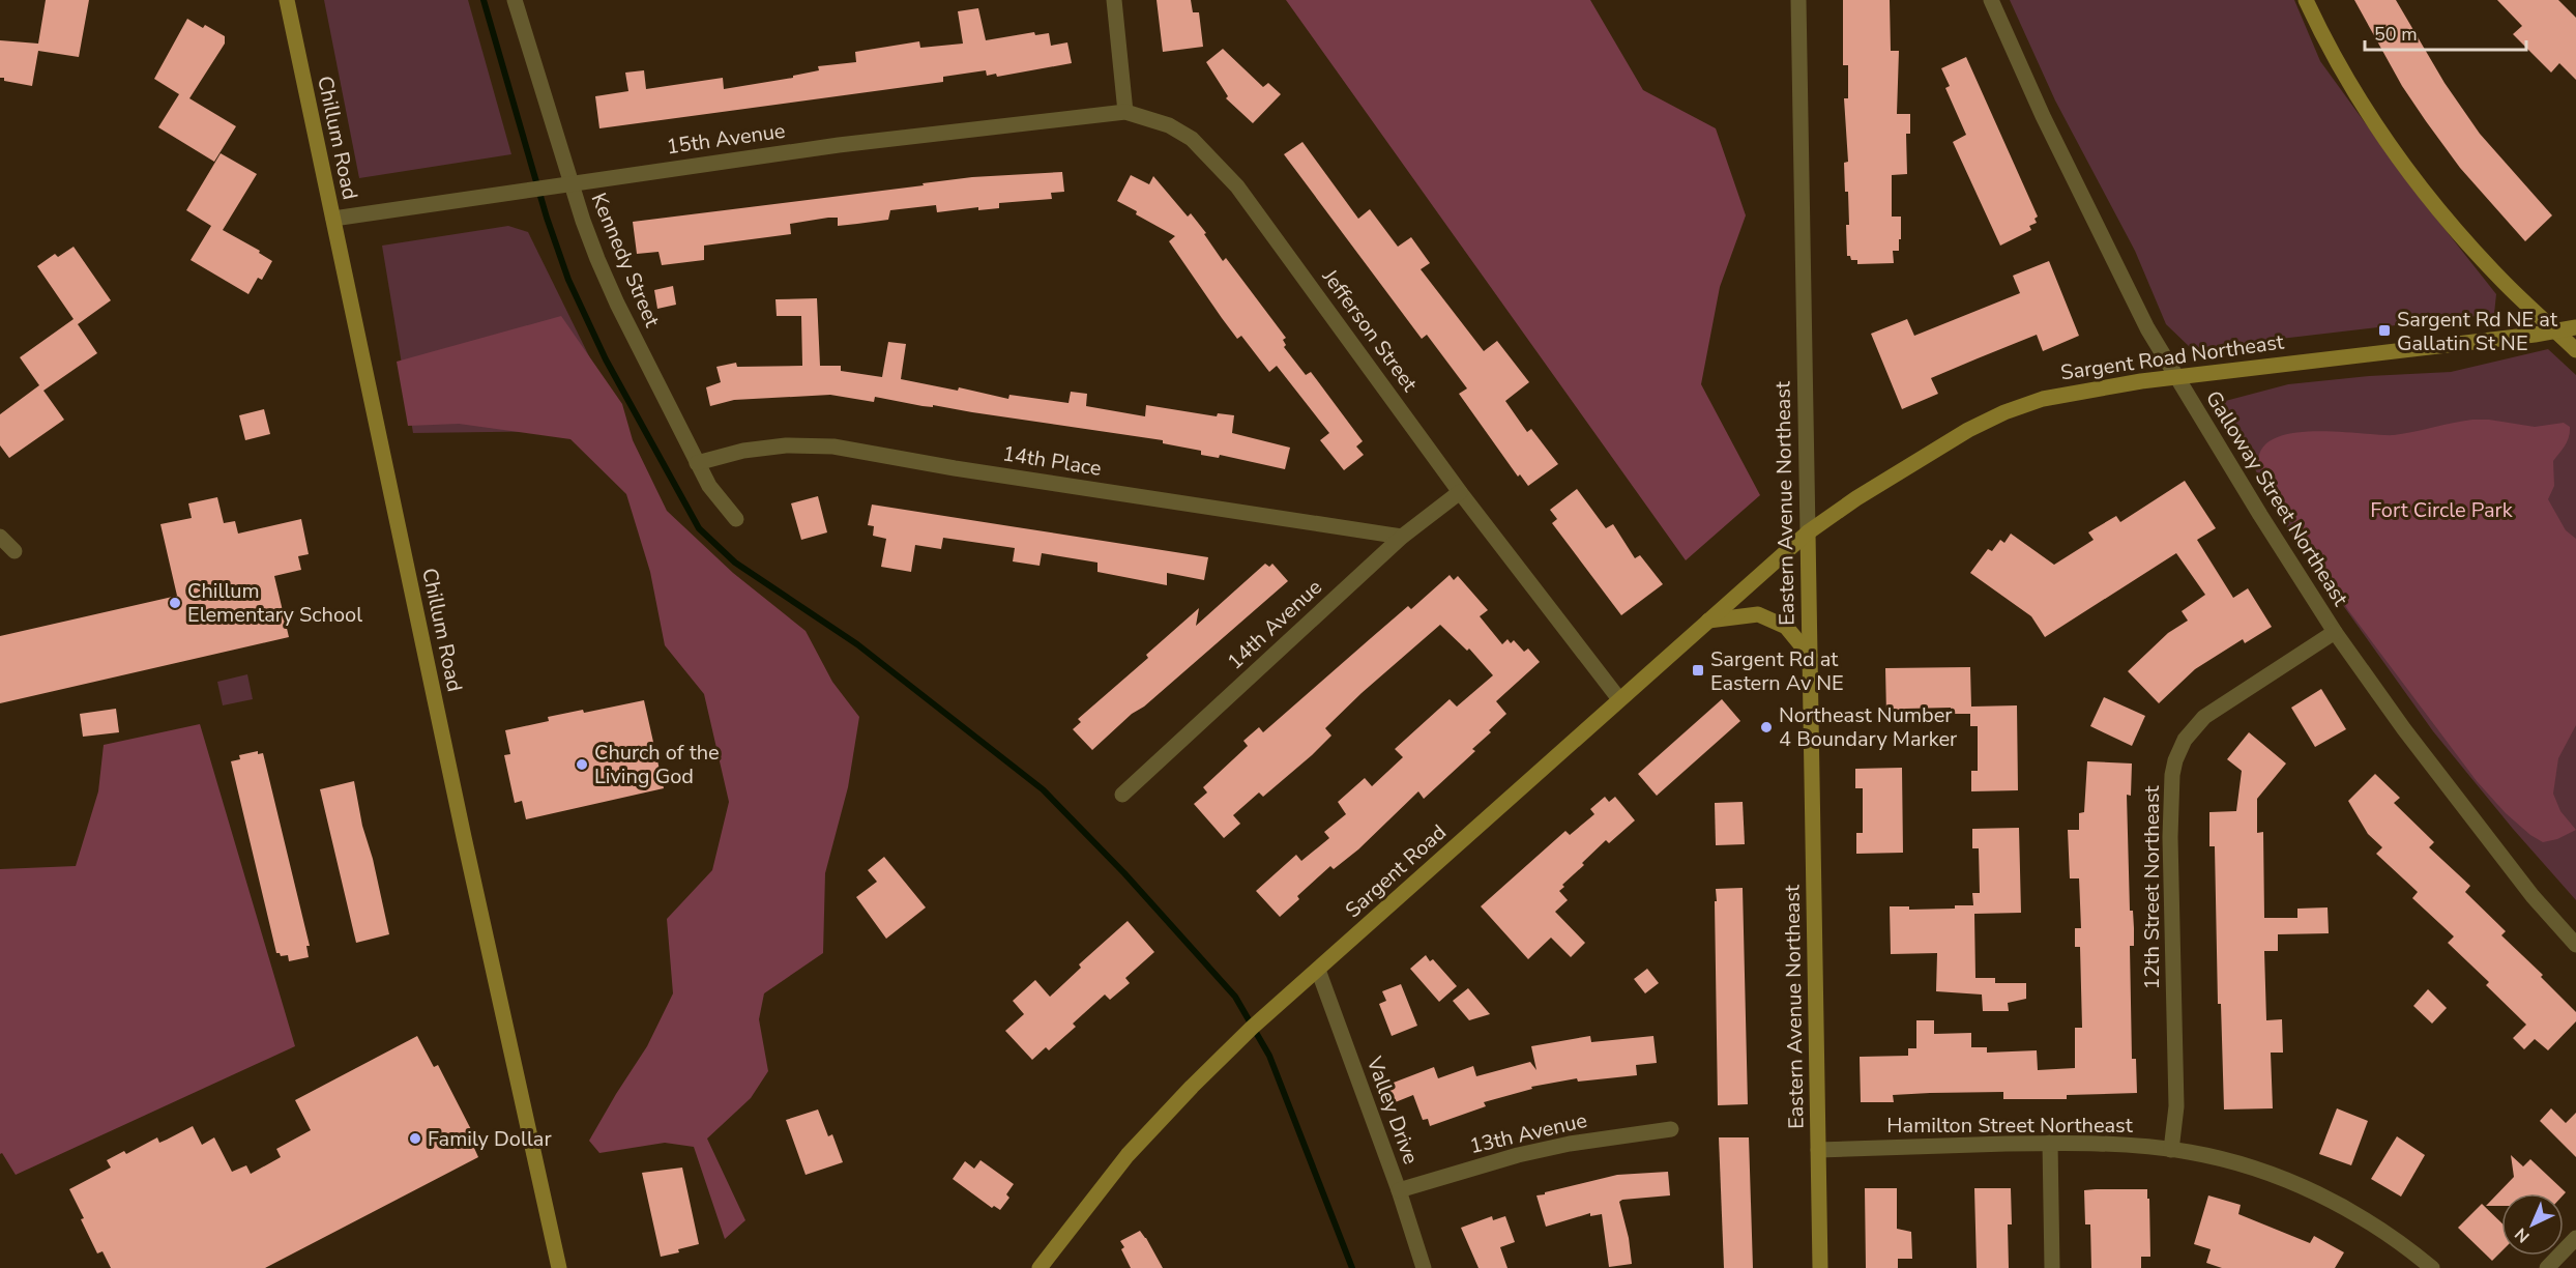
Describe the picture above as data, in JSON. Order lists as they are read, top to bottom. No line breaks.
{"streets":{"main road":["Chillum Road","Sargent Road Northeast","Eastern Avenue Northeast","Sargent Road"],"street":["15th Avenue","Kennedy Street","Jefferson Street","14th Place","Galloway Street Northeast","14th Avenue","12th Street Northeast","Valley Drive","Hamilton Street Northeast","13th Avenue"]},"crossings":[["Chillum Road","15th Avenue"],["15th Avenue","Kennedy Street"],["15th Avenue","Jefferson Street"],["Kennedy Street","14th Place"],["Jefferson Street","14th Avenue"],["Jefferson Street","Sargent Road"],["Sargent Road Northeast","Galloway Street Northeast"],["Sargent Road Northeast","Eastern Avenue Northeast"],["Sargent Road Northeast","Sargent Road"],["14th Place","14th Avenue"],["Galloway Street Northeast","12th Street Northeast"],["Eastern Avenue Northeast","Sargent Road"],["Eastern Avenue Northeast","Hamilton Street Northeast"],["Sargent Road","Valley Drive"],["12th Street Northeast","Hamilton Street Northeast"],["Valley Drive","13th Avenue"]],"parks":["Fort Circle Park"],"places":{"transit":["Sargent Rd NE at Gallatin St NE","Sargent Rd at Eastern Av NE"],"other":["Chillum Elementary School","Northeast Number 4 Boundary Marker","Church of the Living God","Family Dollar"]},"scale_bar":"50 m","north":"bottom left"}
